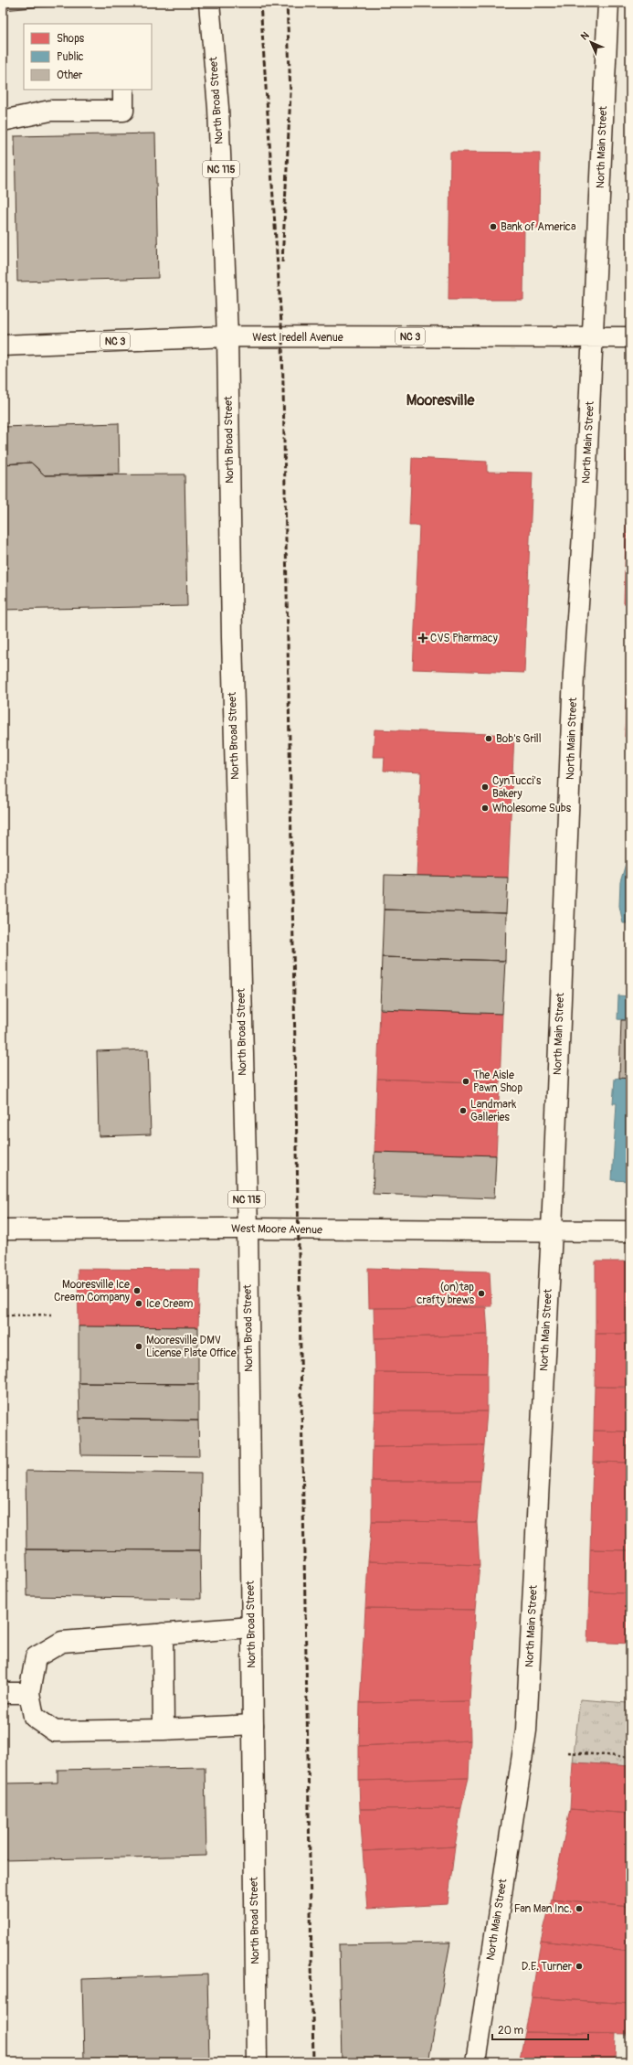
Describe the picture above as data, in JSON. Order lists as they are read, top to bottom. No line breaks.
{"streets":{"main road":["North Broad Street","North Main Street","NC 115","NC 3","West Iredell Avenue","West Moore Avenue"]},"crossings":[["North Broad Street","West Iredell Avenue"],["North Broad Street","West Moore Avenue"],["North Main Street","NC 3"],["North Main Street","West Iredell Avenue"],["North Main Street","West Moore Avenue"],["NC 3","West Iredell Avenue"]],"districts":["Mooresville"],"places":{"other":["Bank of America","Bob's Grill","CynTucci's Bakery","Wholesome Subs","The Aisle Pawn Shop","Landmark Galleries","Mooresville Ice Cream Company","(on)tap crafty brews","Ice Cream","Mooresville DMV License Plate Office","Fan Man Inc.","D.E. Turner"],"health":["CVS Pharmacy"]},"legend":["Shops","Public","Other"],"scale_bar":"20 m","north":"top left"}
